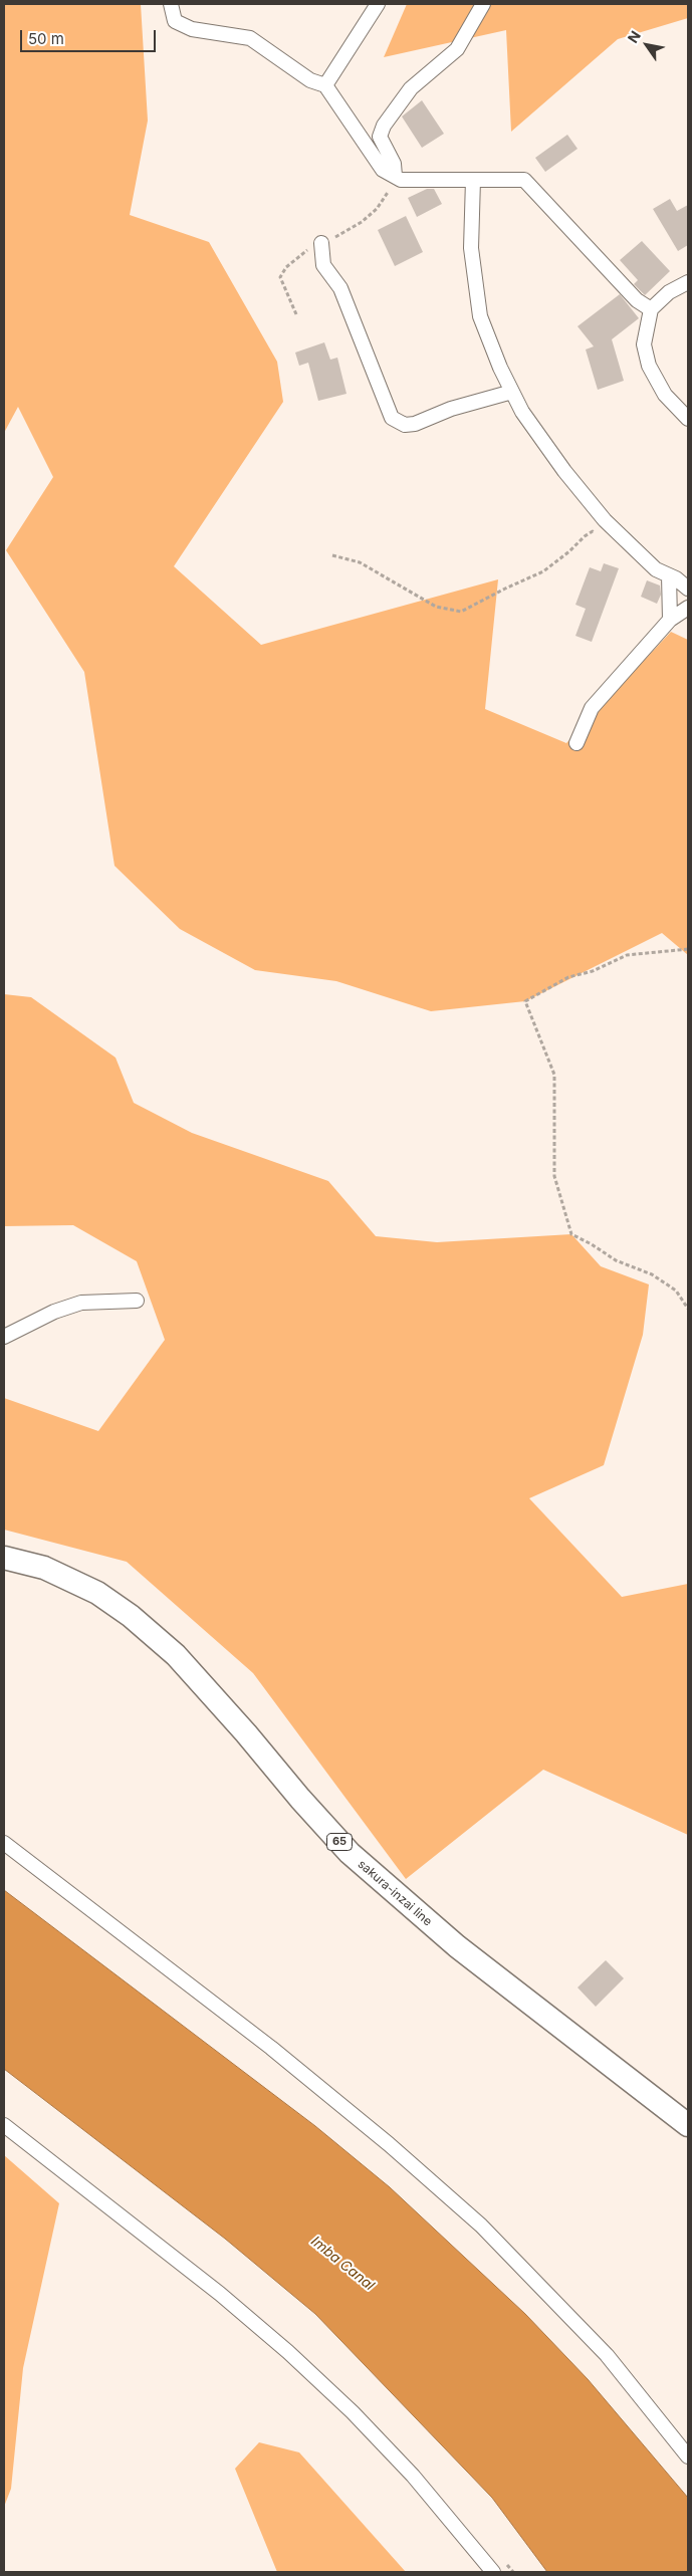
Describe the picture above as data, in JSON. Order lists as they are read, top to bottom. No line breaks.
{"streets":{"main road":["65","sakura-inzai line"]},"water":["Imba Canal"],"scale_bar":"50 m","north":"top left"}
